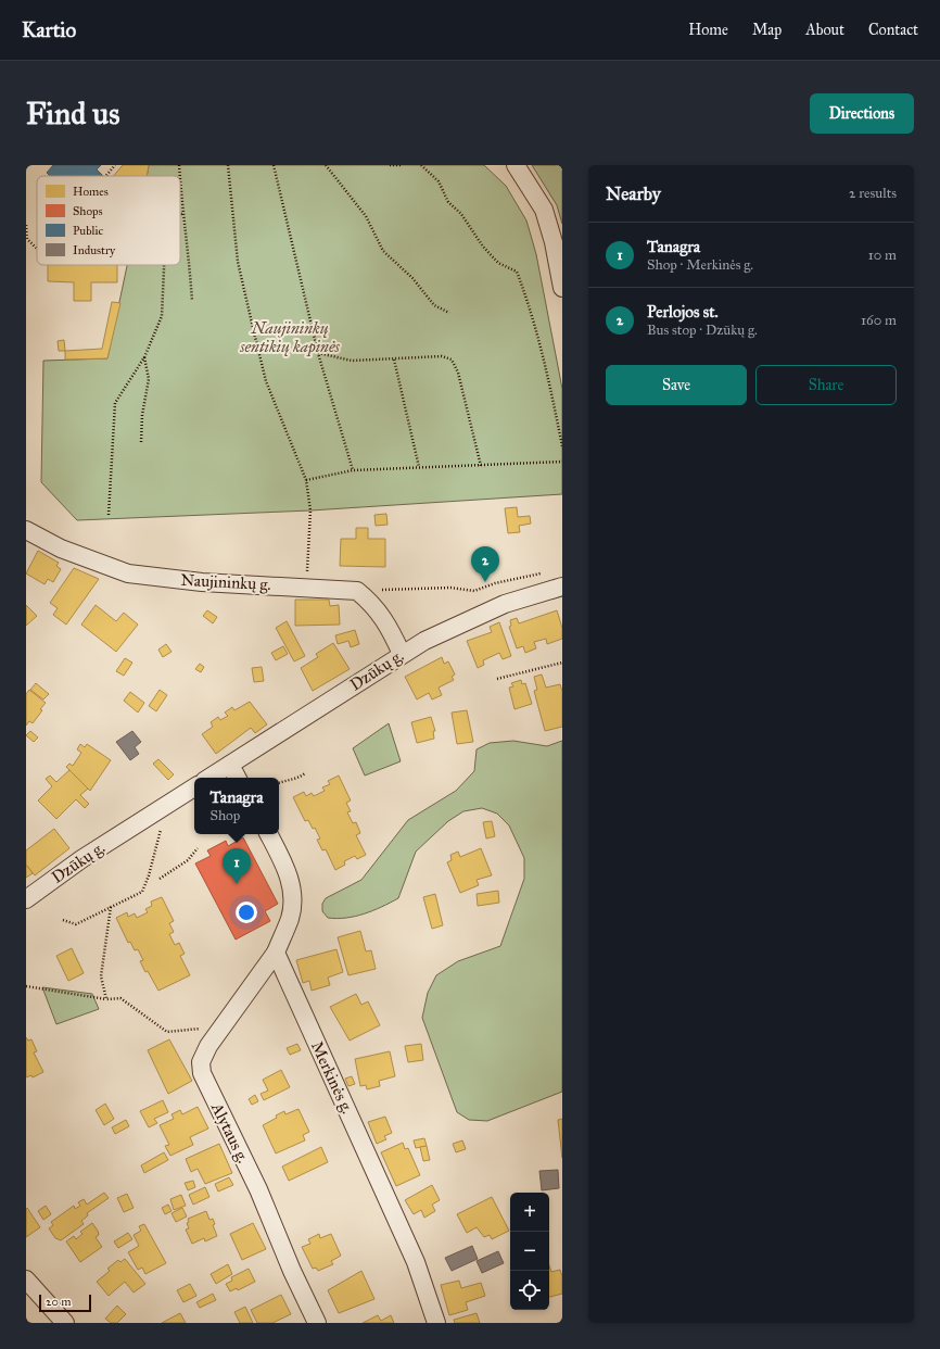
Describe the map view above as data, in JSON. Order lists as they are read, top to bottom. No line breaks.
{"streets":{"street":["Naujininkų g.","Dzūkų g.","Merkinės g.","Alytaus g."]},"crossings":[["Merkinės g.","Alytaus g."]],"parks":["Naujininkų sentikių kapinės"],"legend":["Homes","Shops","Public","Industry"],"scale_bar":"20 m","page":{"header":"Kartio","nav":["Home","Map","About","Contact"],"buttons":["Directions",["Save","Share"]],"title":"Find us","heading":["Nearby","2 results"],"list":[{"mark":"1","name":"Tanagra","note":"Shop · Merkinės g.","value":"10 m"},{"mark":"2","name":"Perlojos st.","note":"Bus stop · Dzūkų g.","value":"160 m"}],"pins":["2","1"],"popup":["Tanagra","Shop"],"map_buttons":["+","−"],"scale":"20 m"}}
